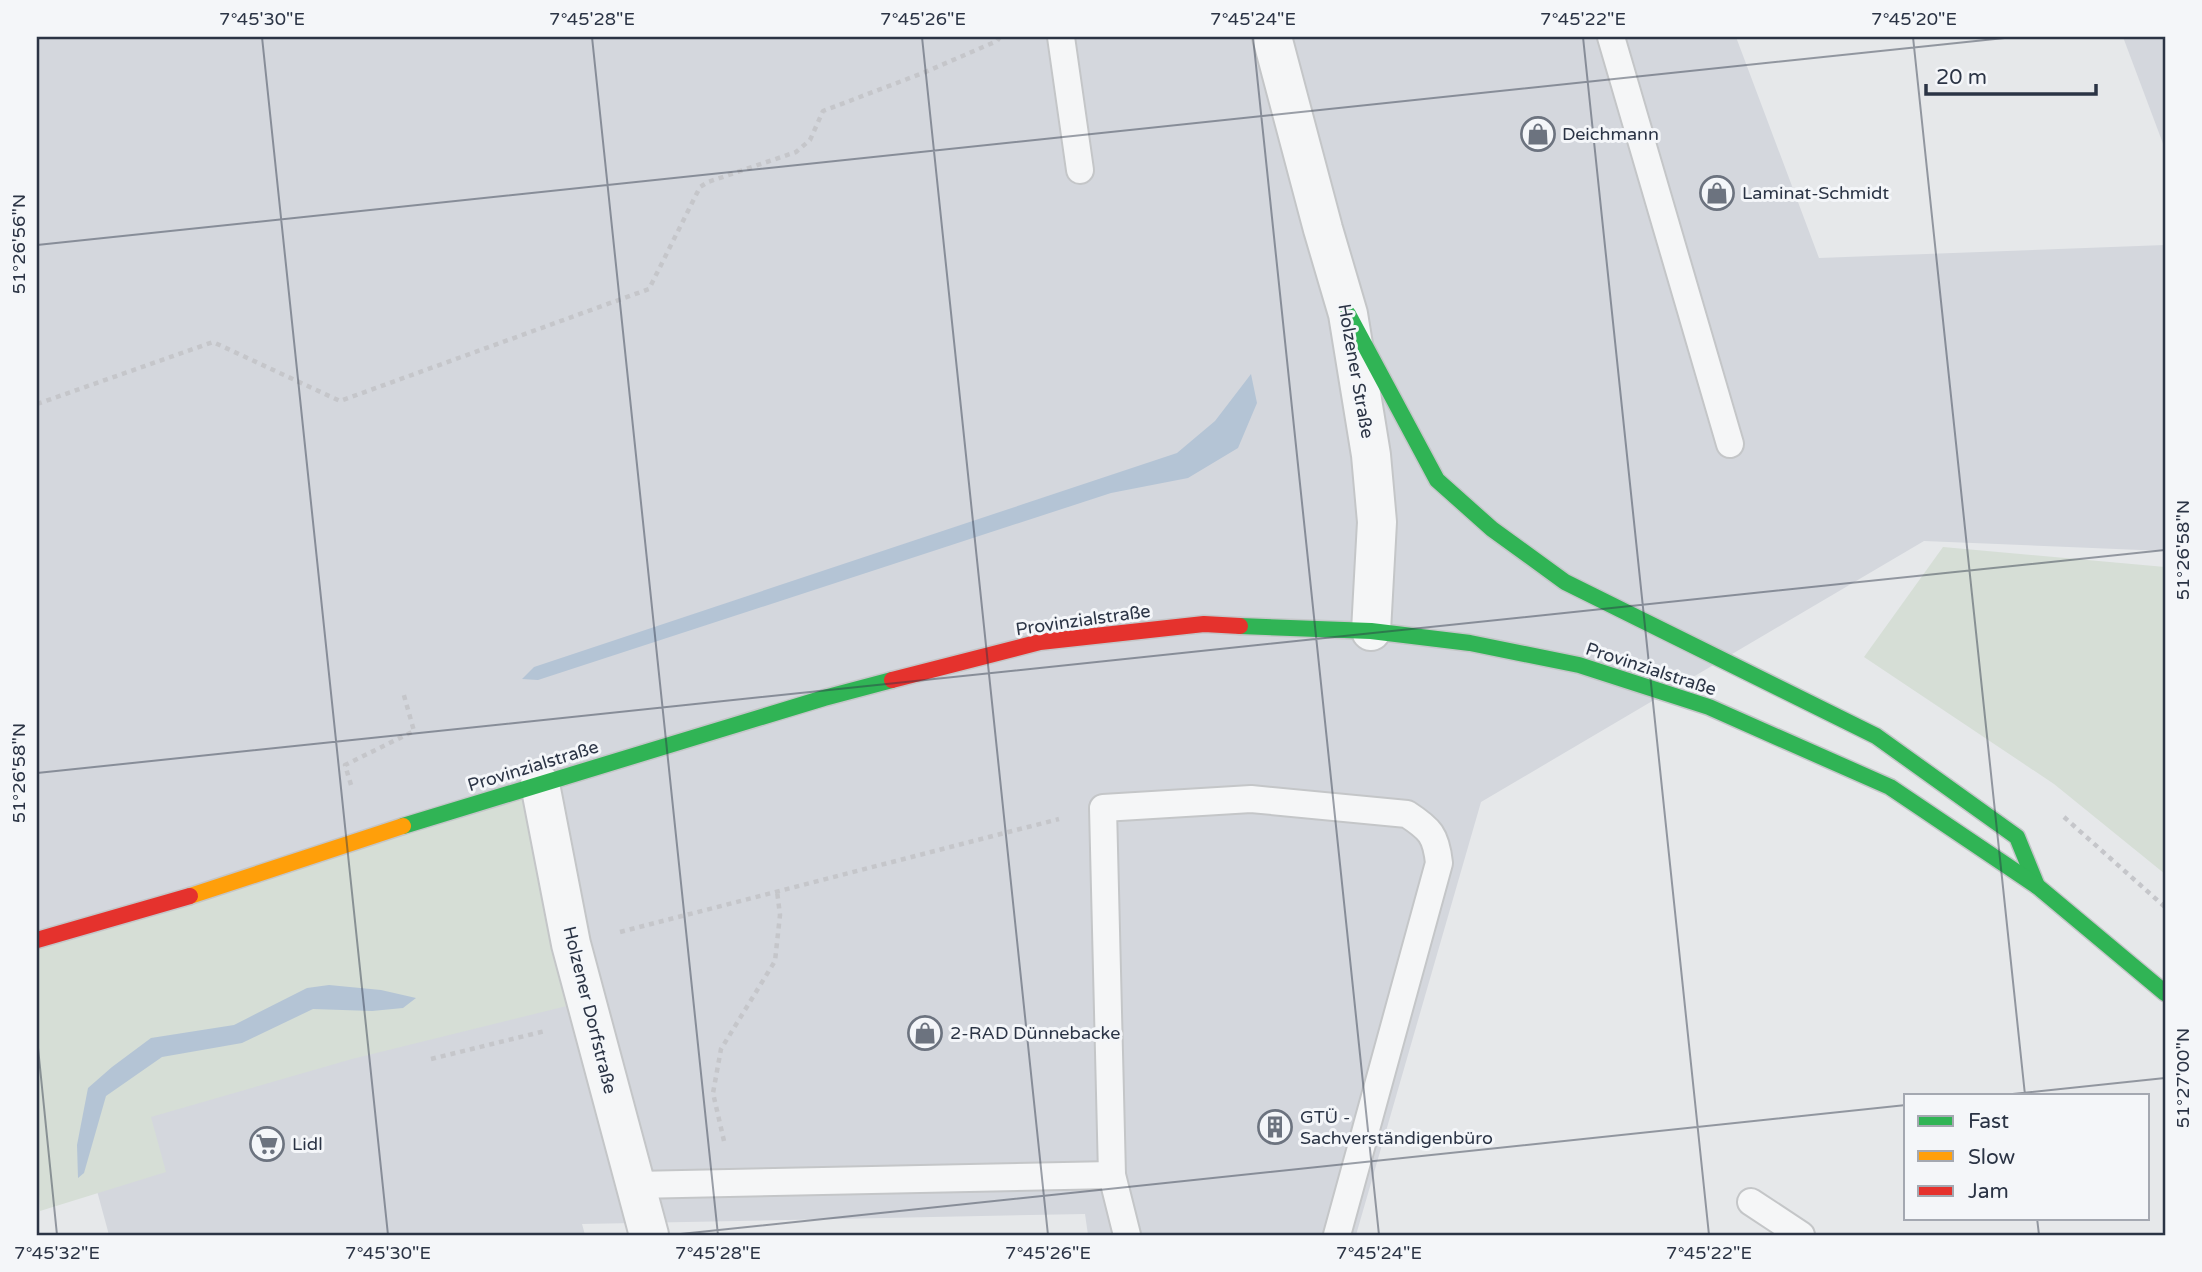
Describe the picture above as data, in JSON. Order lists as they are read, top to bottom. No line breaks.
{"streets":{"main road":["Provinzialstraße"],"street":["Holzener Straße","Holzener Dorfstraße"]},"crossings":[["Holzener Straße","Provinzialstraße"],["Provinzialstraße","Holzener Dorfstraße"]],"places":{"shop":["Deichmann","Laminat-Schmidt","2-RAD Dünnebacke"],"building":["GTÜ - Sachverständigenbüro"],"supermarket":["Lidl"]},"legend":["Fast","Slow","Jam"],"scale_bar":"20 m","coordinates":["7°45'30\"E","7°45'28\"E","7°45'26\"E","7°45'24\"E","7°45'22\"E","7°45'20\"E","51°26'56\"N","51°26'58\"N","51°27'00\"N","7°45'32\"E"]}
